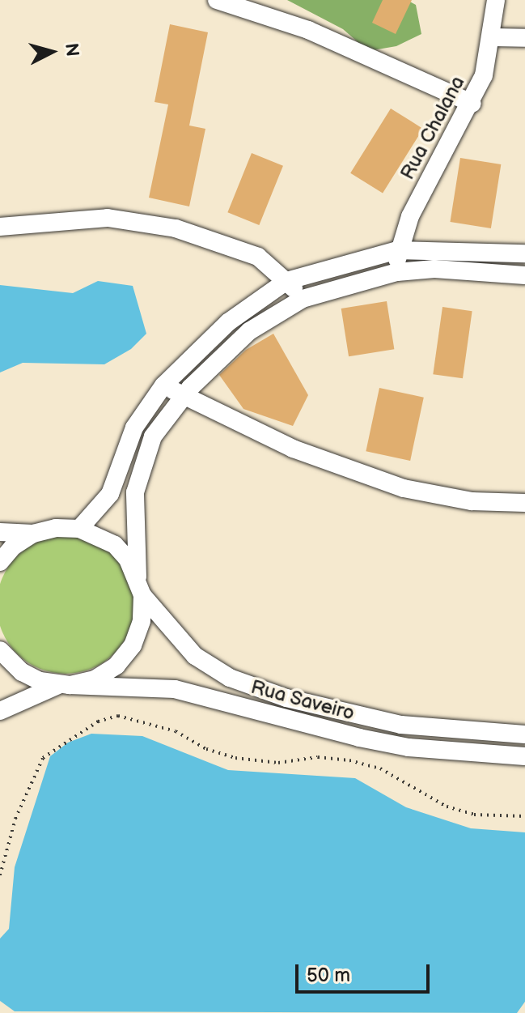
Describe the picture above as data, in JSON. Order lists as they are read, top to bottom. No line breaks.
{"streets":{"street":["Rua Chalana","Rua Saveiro"]},"scale_bar":"50 m","north":"right"}
